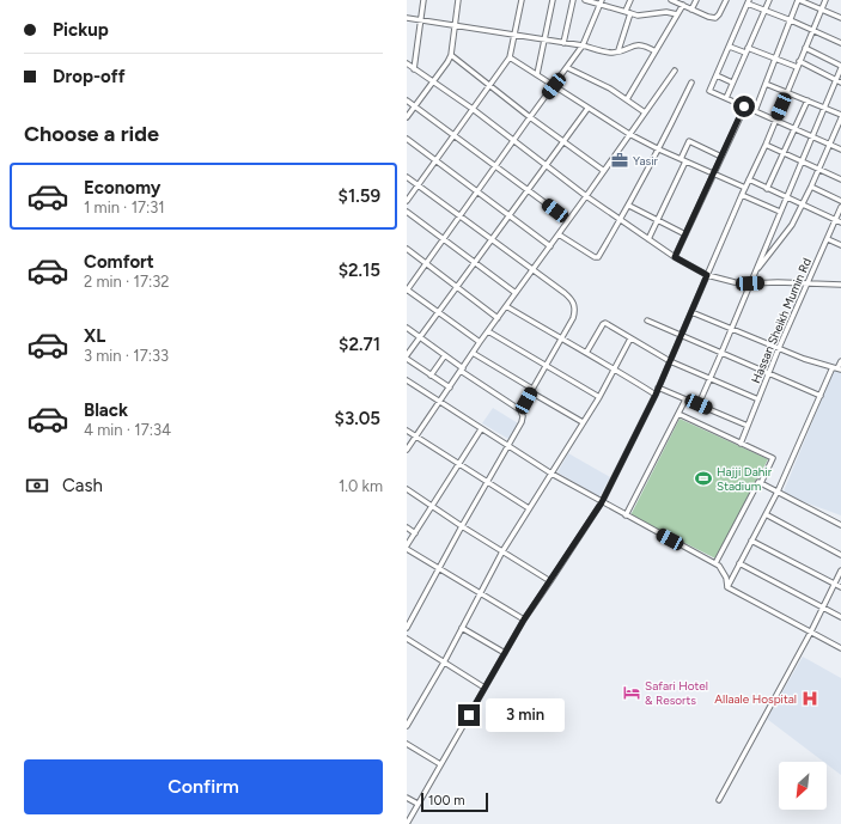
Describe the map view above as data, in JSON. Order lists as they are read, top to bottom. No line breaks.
{"streets":{"street":["Hassan Sheikh Mumin Rd"]},"places":{"office":["Yasir"],"sports":["Hajji Dahir Stadium"],"hotel":["Safari Hotel & Resorts"],"hospital":["Allaale Hospital"]},"scale_bar":"100 m","north":"bottom left","page":{"banner":["Pickup","Drop-off"],"heading":"Choose a ride","list":[{"name":"Economy","note":"1 min · 17:31","value":"$1.59"},{"name":"Comfort","note":"2 min · 17:32","value":"$2.15"},{"name":"XL","note":"3 min · 17:33","value":"$2.71"},{"name":"Black","note":"4 min · 17:34","value":"$3.05"}],"pay":["Cash","1.0 km"],"bubble":"3 min","buttons":"Confirm","scale":"100 m"}}
